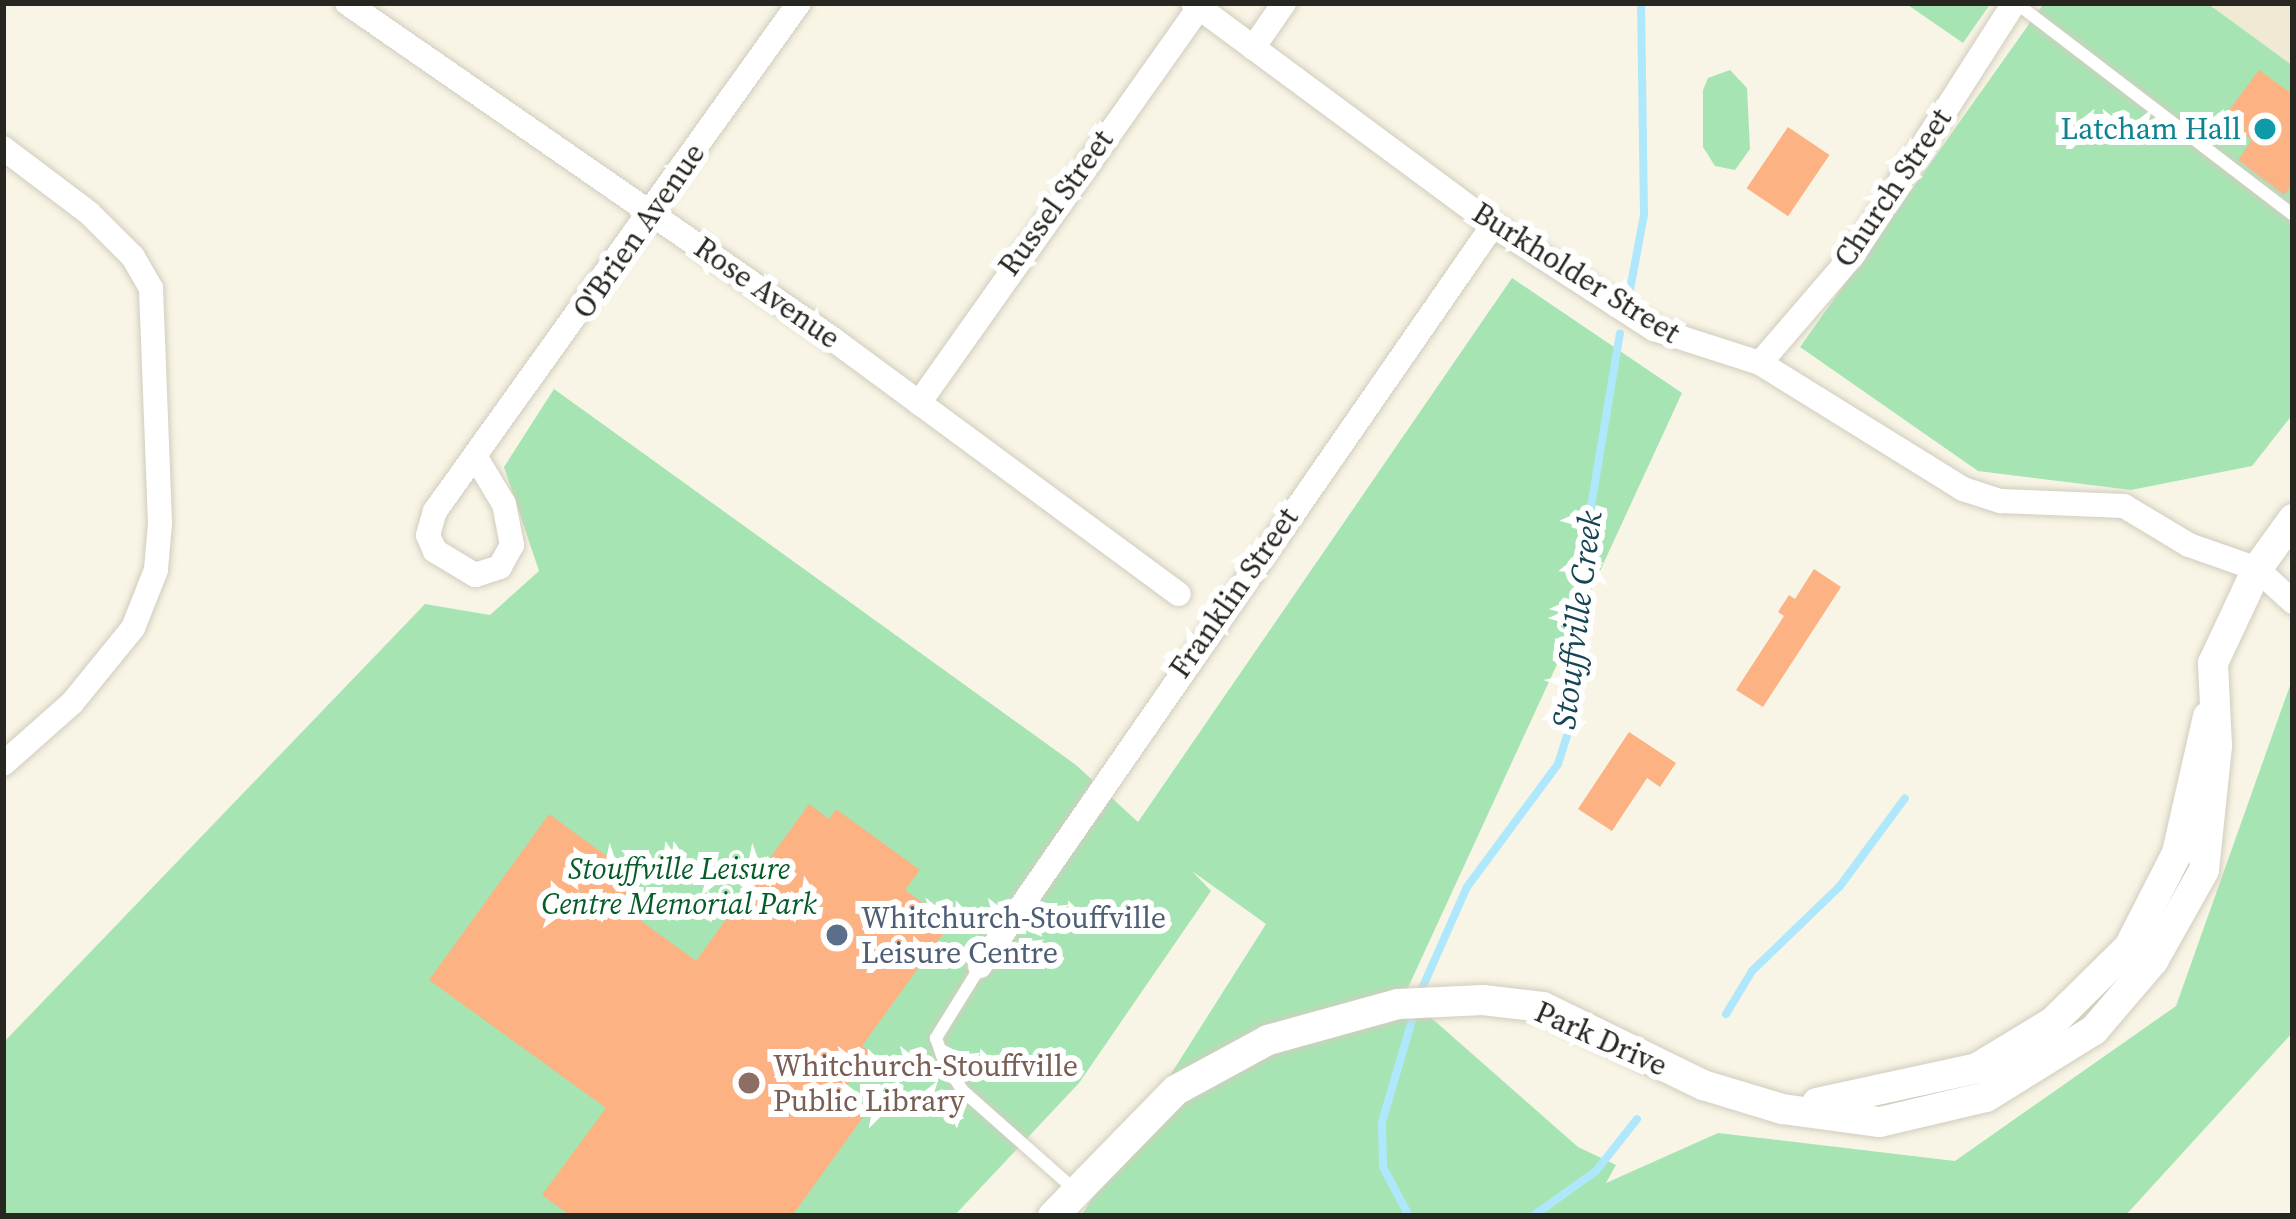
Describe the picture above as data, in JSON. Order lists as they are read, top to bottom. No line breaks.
{"streets":{"street":["Church Street","Russel Street","O'Brien Avenue","Burkholder Street","Rose Avenue","Franklin Street","Park Drive"]},"crossings":[["Church Street","Burkholder Street"],["Russel Street","Burkholder Street"],["Russel Street","Rose Avenue"],["O'Brien Avenue","Rose Avenue"],["Burkholder Street","Franklin Street"],["Burkholder Street","Park Drive"]],"water":["Stouffville Creek"],"parks":["Stouffville Leisure Centre Memorial Park"],"places":["Latcham Hall","Whitchurch-Stouffville Leisure Centre","Whitchurch-Stouffville Public Library"]}
